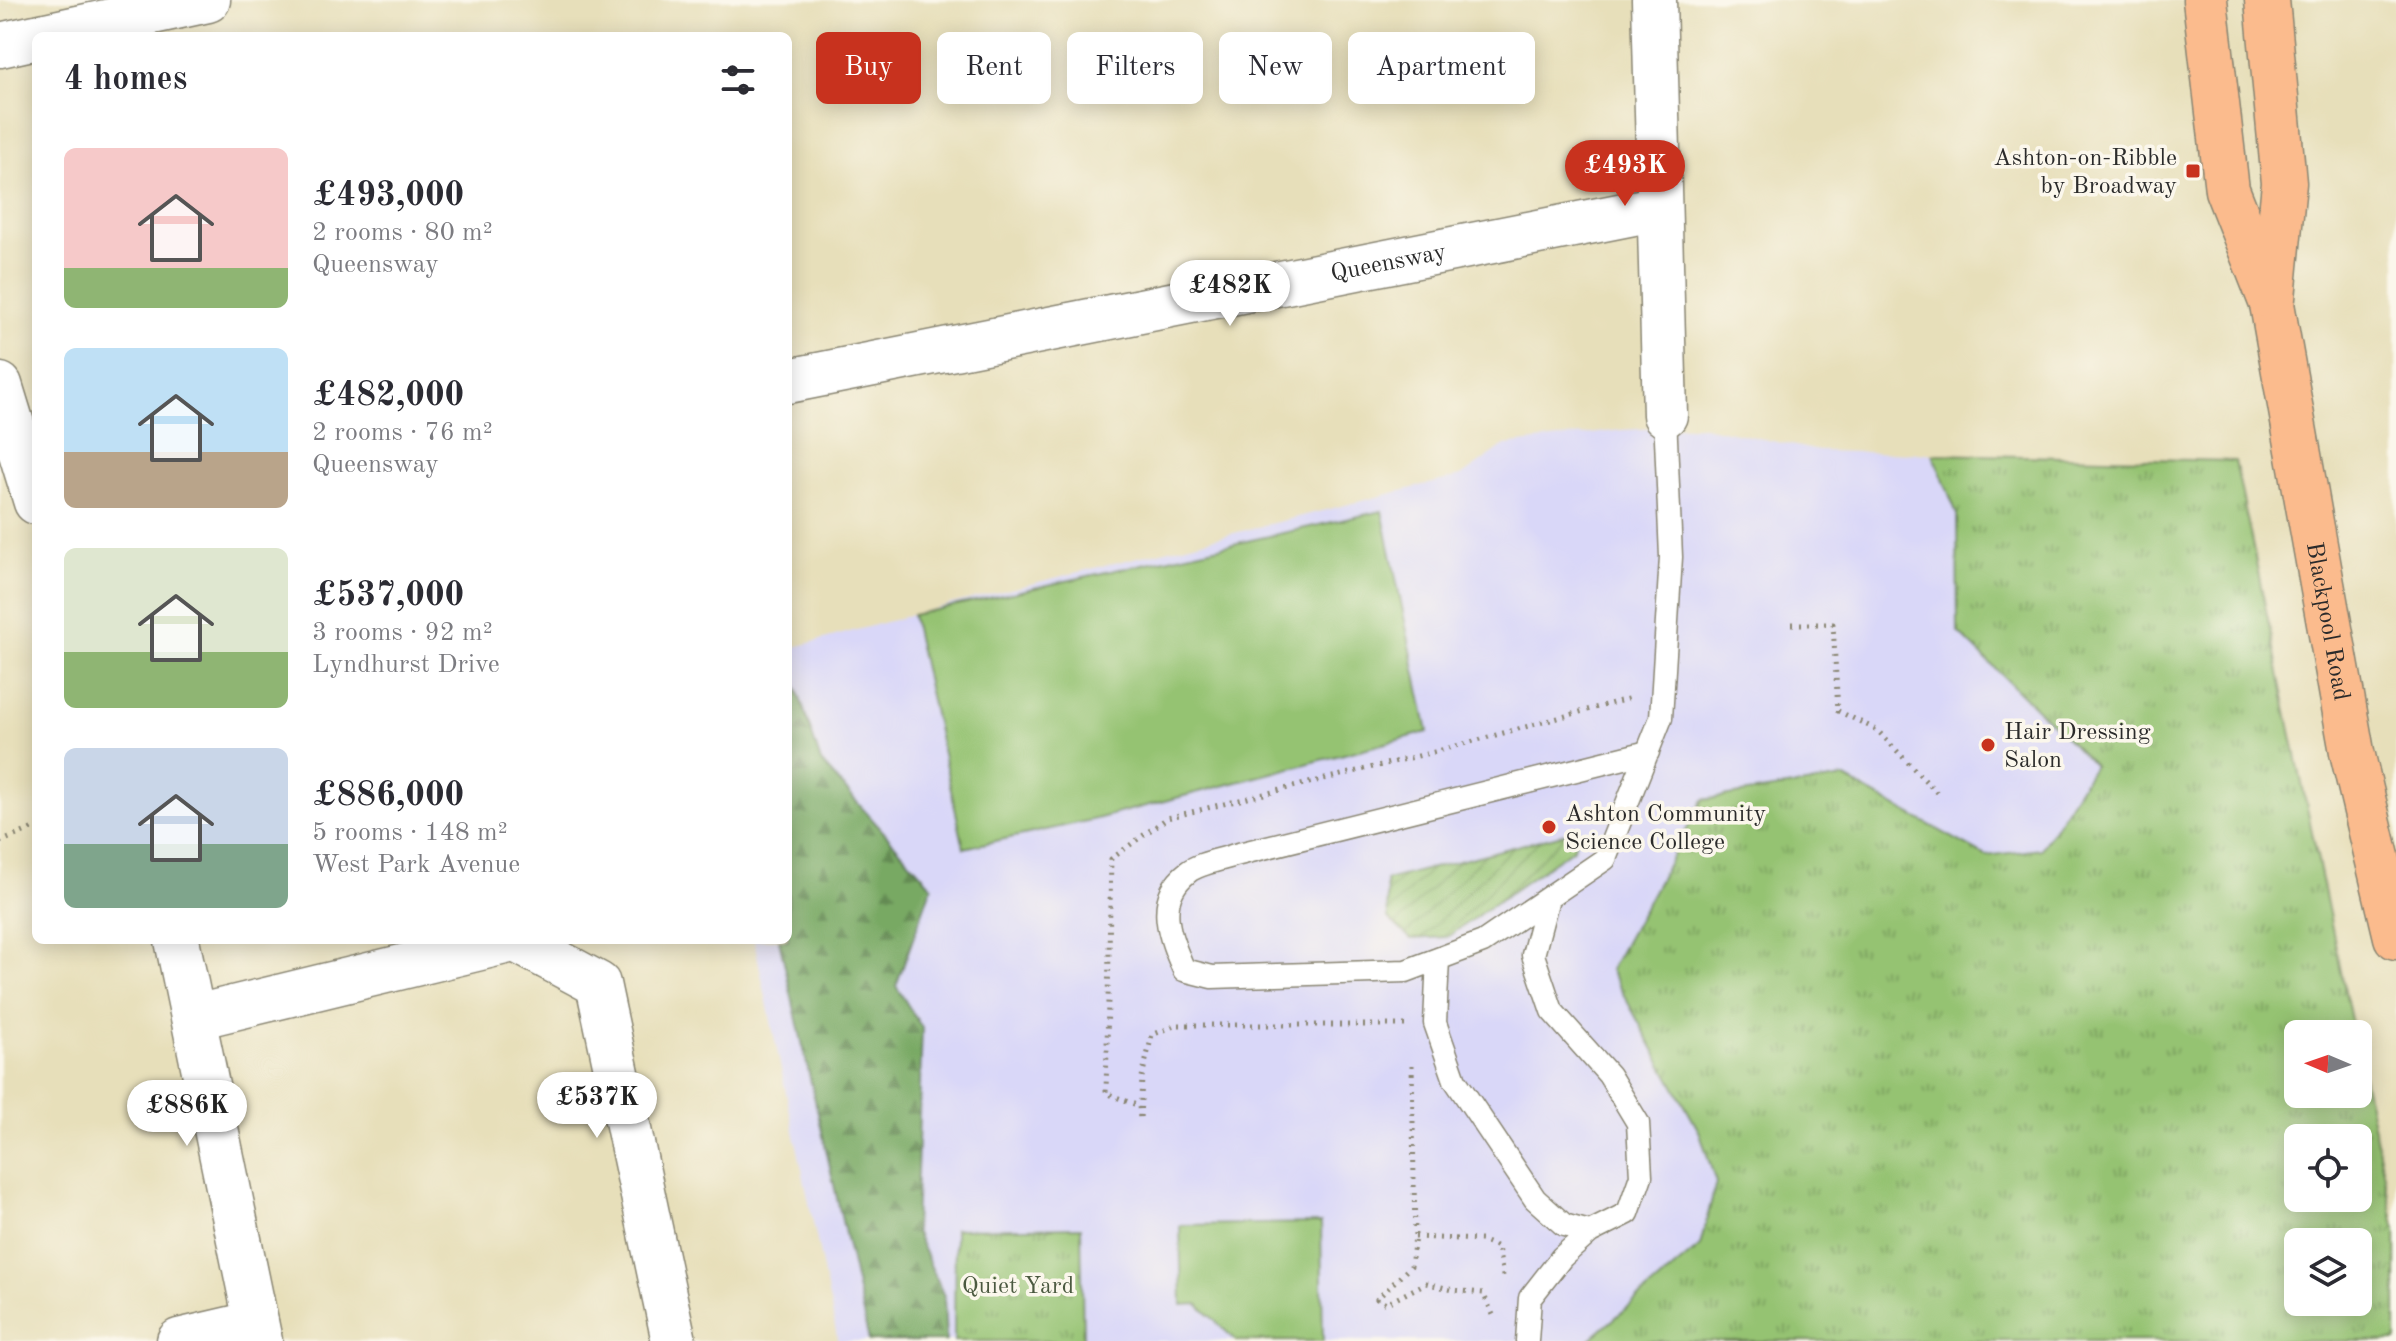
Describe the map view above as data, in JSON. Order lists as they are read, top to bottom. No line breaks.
{"streets":{"highway":["Blackpool Road"],"street":["Queensway"]},"parks":["Quiet Yard"],"places":{"transit":["Ashton-on-Ribble by Broadway"],"other":["Hair Dressing Salon","Ashton Community Science College"]},"north":"left","page":{"chip":["Buy","Rent","Filters","New","Apartment"],"heading":"4 homes","list":[{"name":"£493,000","note":"2 rooms · 80 m² · Queensway"},{"name":"£482,000","note":"2 rooms · 76 m² · Queensway"},{"name":"£537,000","note":"3 rooms · 92 m² · Lyndhurst Drive"},{"name":"£886,000","note":"5 rooms · 148 m² · West Park Avenue"}],"price":["£493K","£482K","£537K","£886K"]}}
